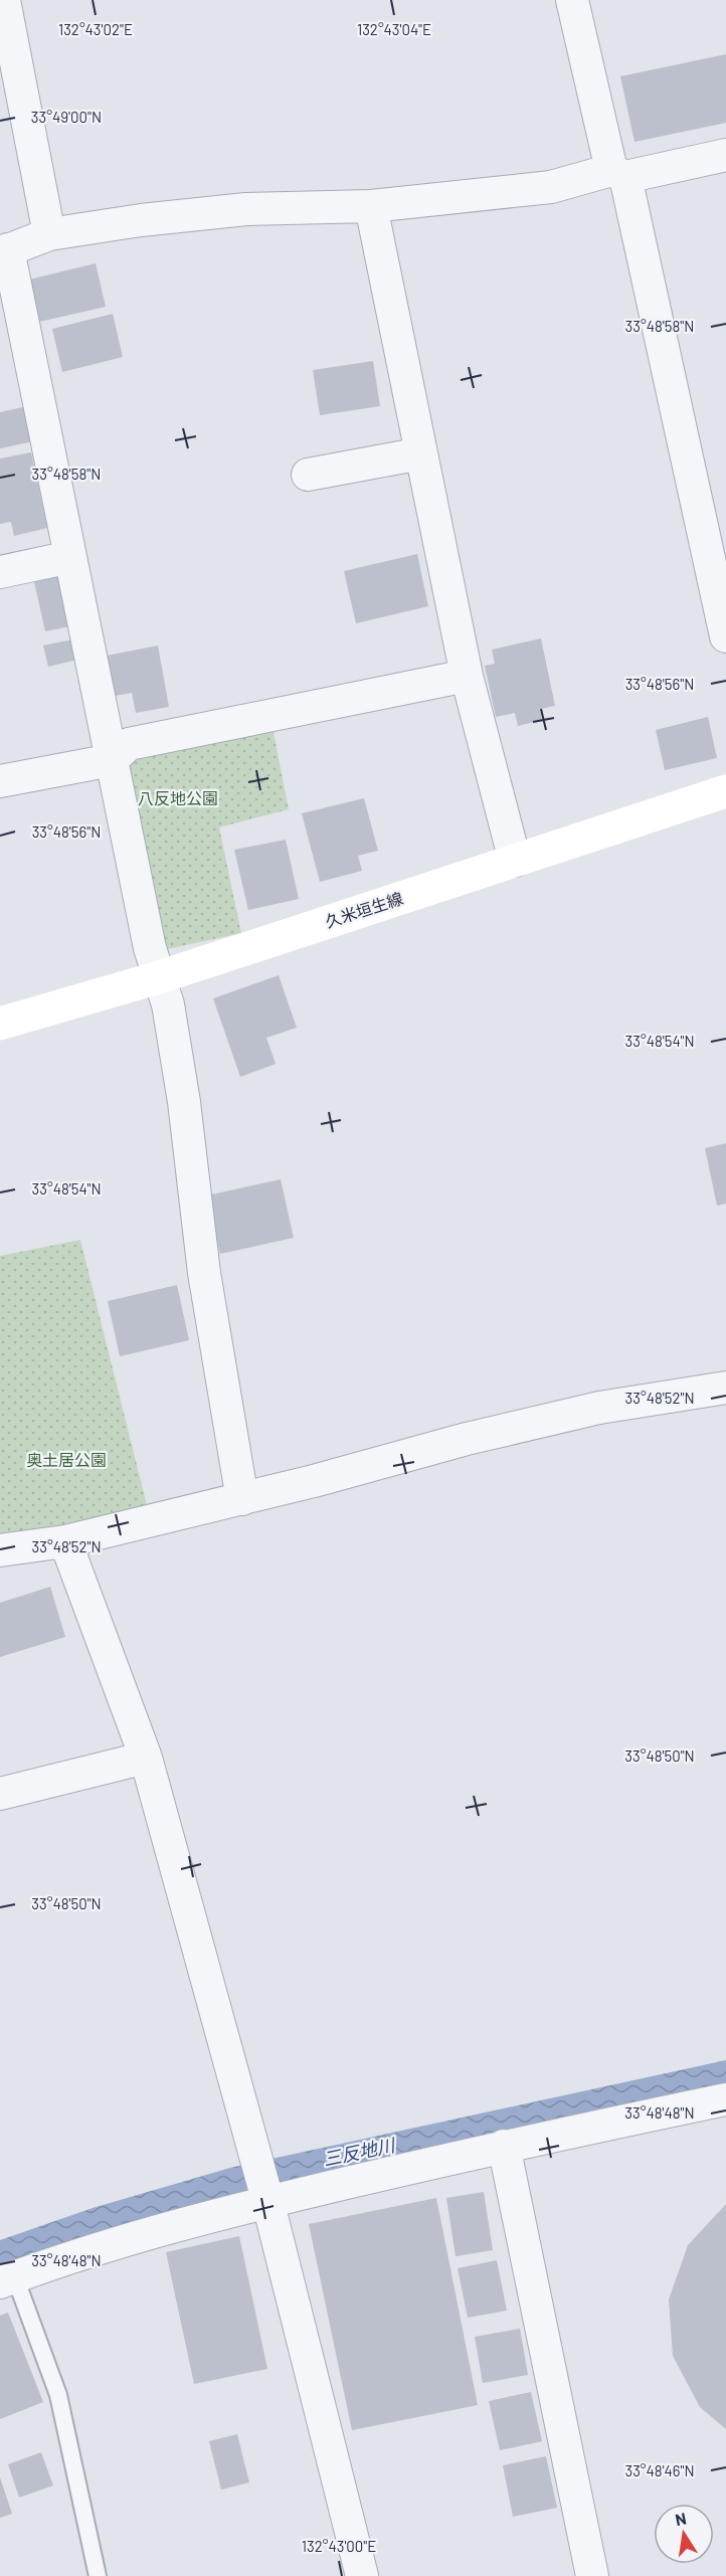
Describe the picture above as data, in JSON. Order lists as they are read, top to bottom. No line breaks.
{"streets":{"main road":["久米垣生線"]},"water":["三反地川"],"parks":["八反地公園","奥土居公園"],"north":"top","coordinates":["132°43'02\"E","132°43'04\"E","33°49'00\"N","33°48'58\"N","33°48'56\"N","33°48'54\"N","33°48'52\"N","33°48'50\"N","33°48'48\"N","33°48'46\"N","132°43'00\"E"]}
